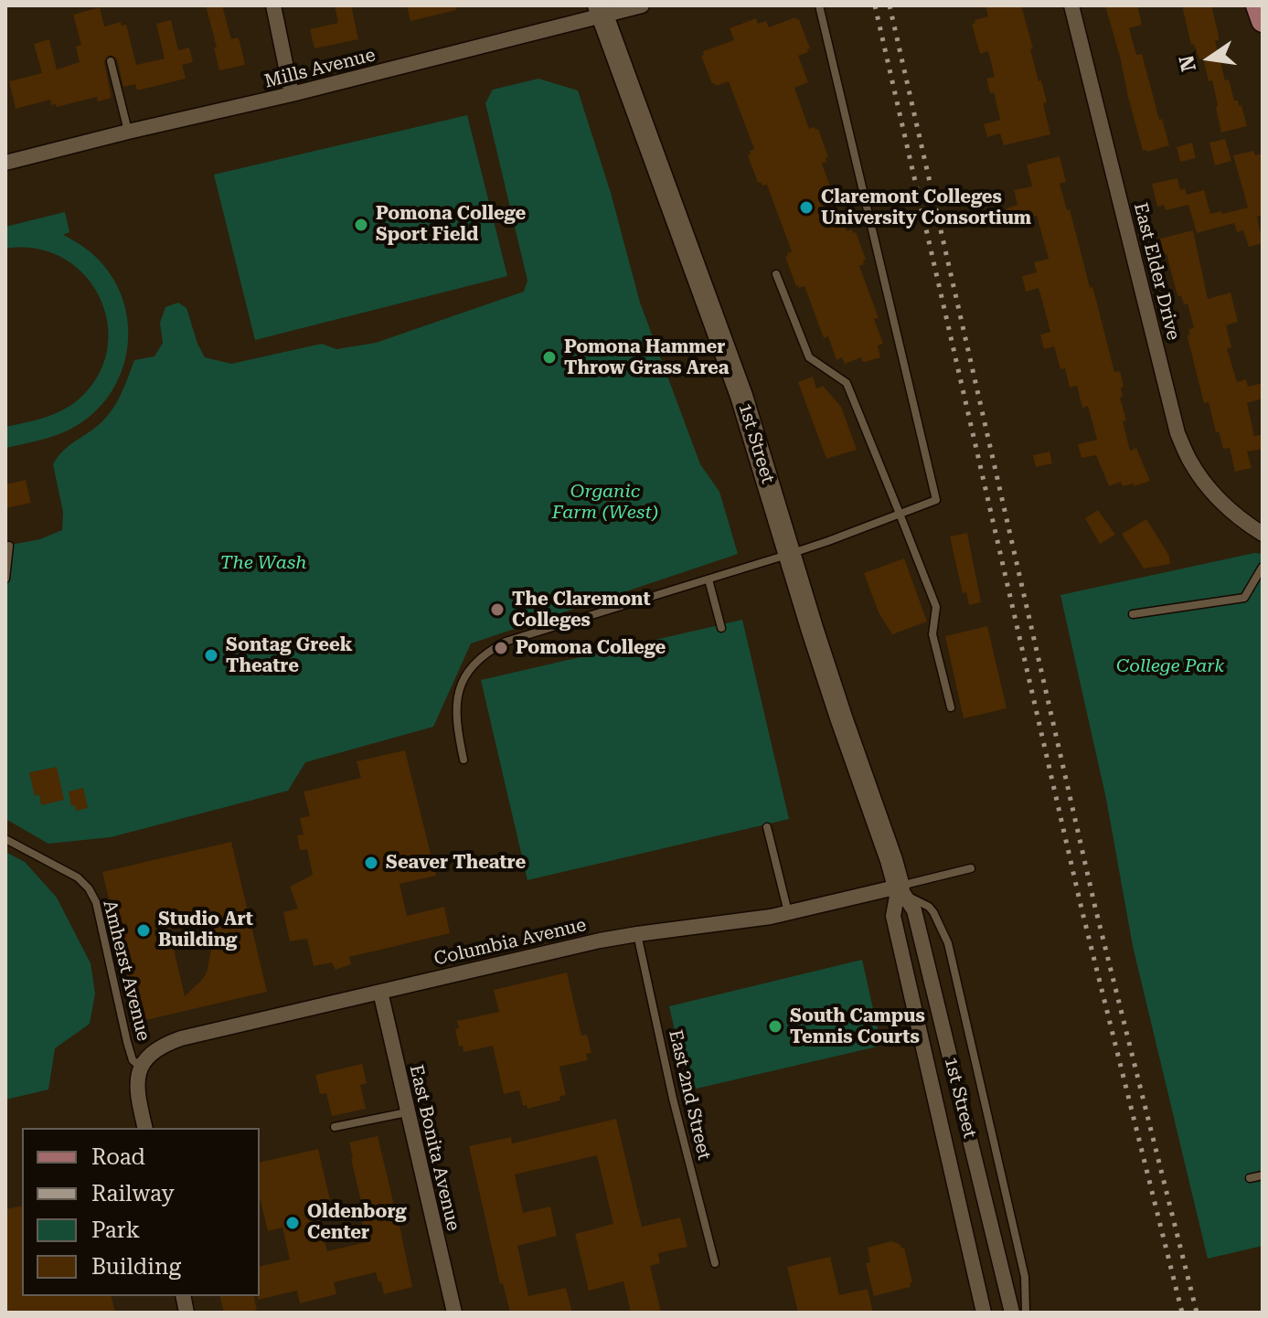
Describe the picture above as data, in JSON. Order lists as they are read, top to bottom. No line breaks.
{"streets":{"street":["Mills Avenue","East Elder Drive","1st Street","Columbia Avenue","East Bonita Avenue"],"lane":["Amherst Avenue","East 2nd Street"]},"crossings":[["Mills Avenue","1st Street"],["1st Street","Columbia Avenue"],["Columbia Avenue","Amherst Avenue"],["Columbia Avenue","East 2nd Street"],["Columbia Avenue","East Bonita Avenue"]],"parks":["Organic Farm (West)","The Wash","College Park"],"places":["Claremont Colleges University Consortium","Pomona College Sport Field","Pomona Hammer Throw Grass Area","The Claremont Colleges","Pomona College","Sontag Greek Theatre","Seaver Theatre","Studio Art Building","South Campus Tennis Courts","Oldenborg Center"],"legend":["Road","Railway","Park","Building"],"north":"left"}
